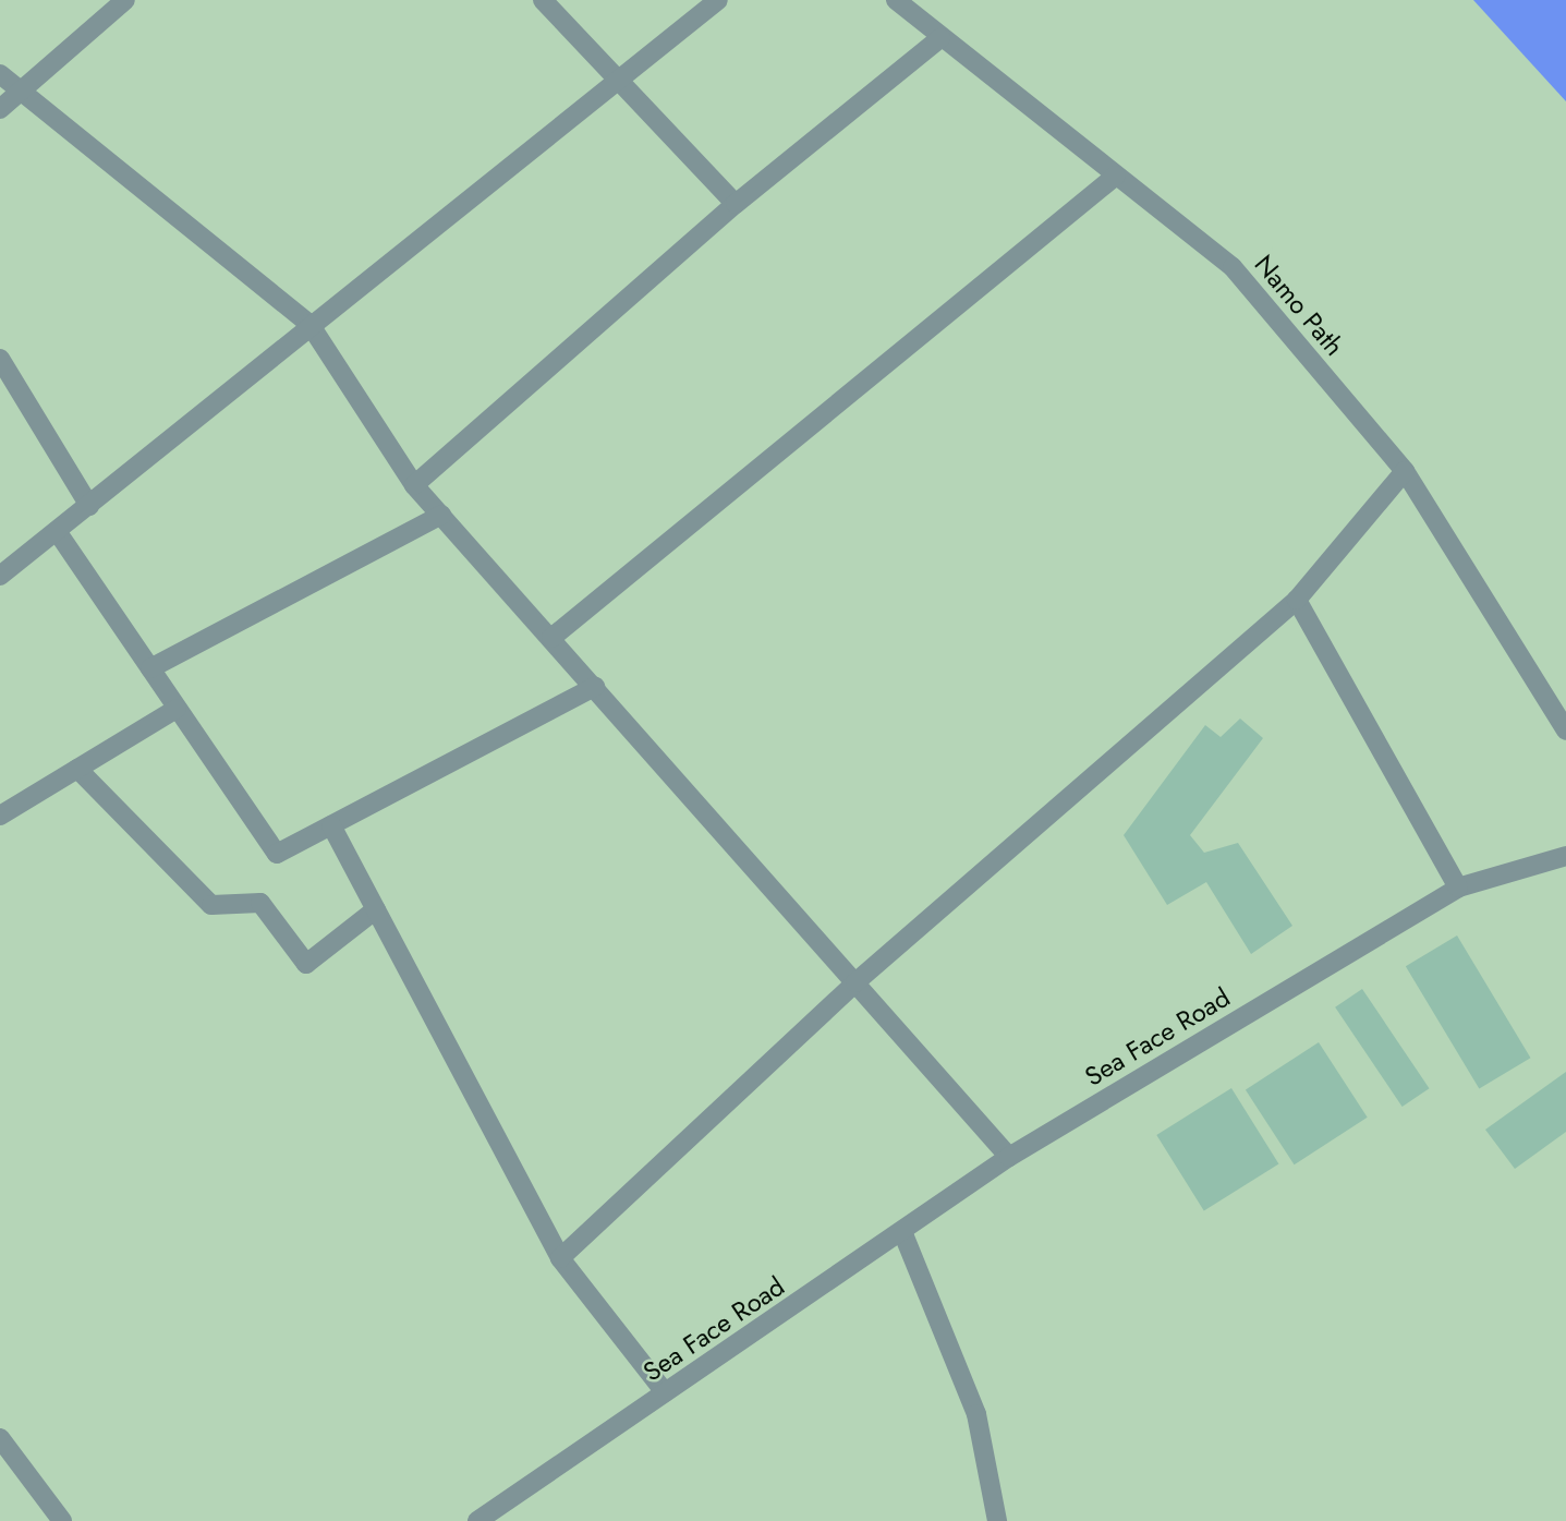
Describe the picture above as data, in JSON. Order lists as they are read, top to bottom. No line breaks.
{"streets":{"street":["Namo Path","Sea Face Road"]}}
